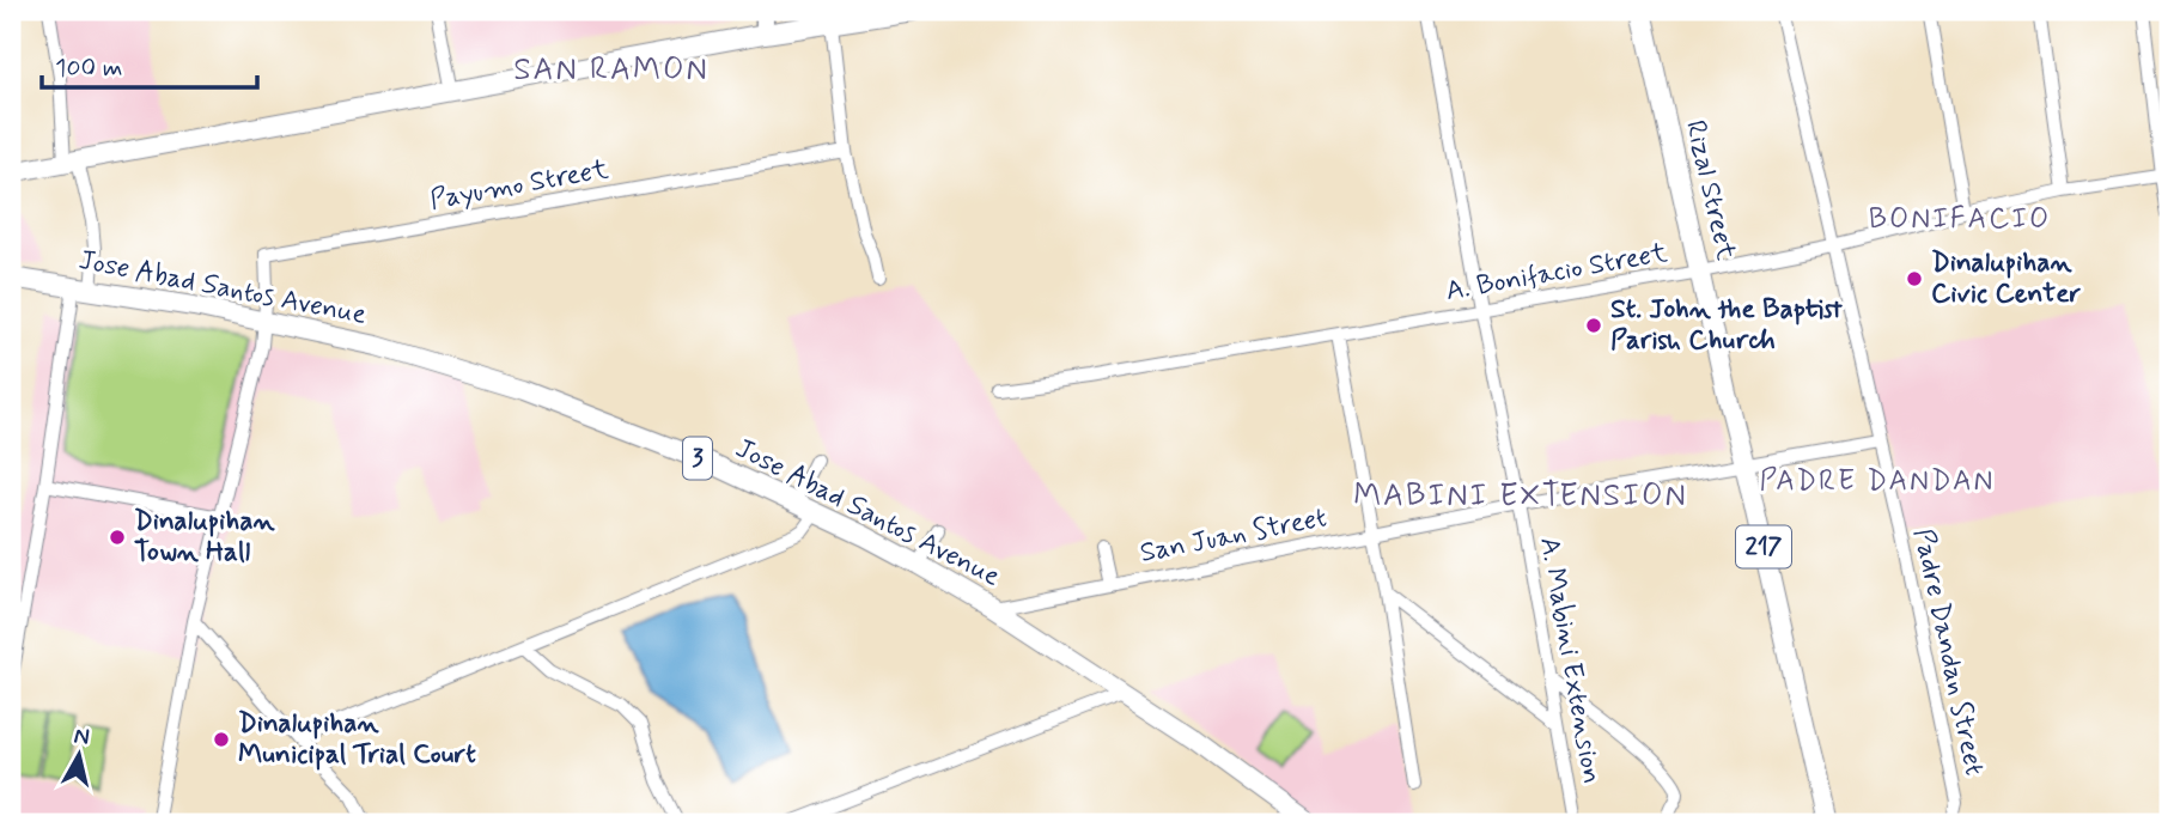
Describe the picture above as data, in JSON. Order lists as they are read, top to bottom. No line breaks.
{"streets":{"main road":["Rizal Street","Jose Abad Santos Avenue","3","217"],"street":["Payumo Street","A. Bonifacio Street","San Juan Street","Padre Dandan Street","A. Mabini Extension"]},"crossings":[["Payumo Street","Jose Abad Santos Avenue"],["Rizal Street","A. Bonifacio Street"],["Rizal Street","San Juan Street"],["A. Bonifacio Street","Padre Dandan Street"],["A. Bonifacio Street","A. Mabini Extension"],["Jose Abad Santos Avenue","San Juan Street"],["San Juan Street","Padre Dandan Street"],["San Juan Street","A. Mabini Extension"]],"districts":["SAN RAMON","BONIFACIO","PADRE DANDAN","MABINI EXTENSION"],"places":["Dinalupihan Civic Center","St. John the Baptist Parish Church","Dinalupihan Town Hall","Dinalupihan Municipal Trial Court"],"scale_bar":"100 m","north":"top"}
